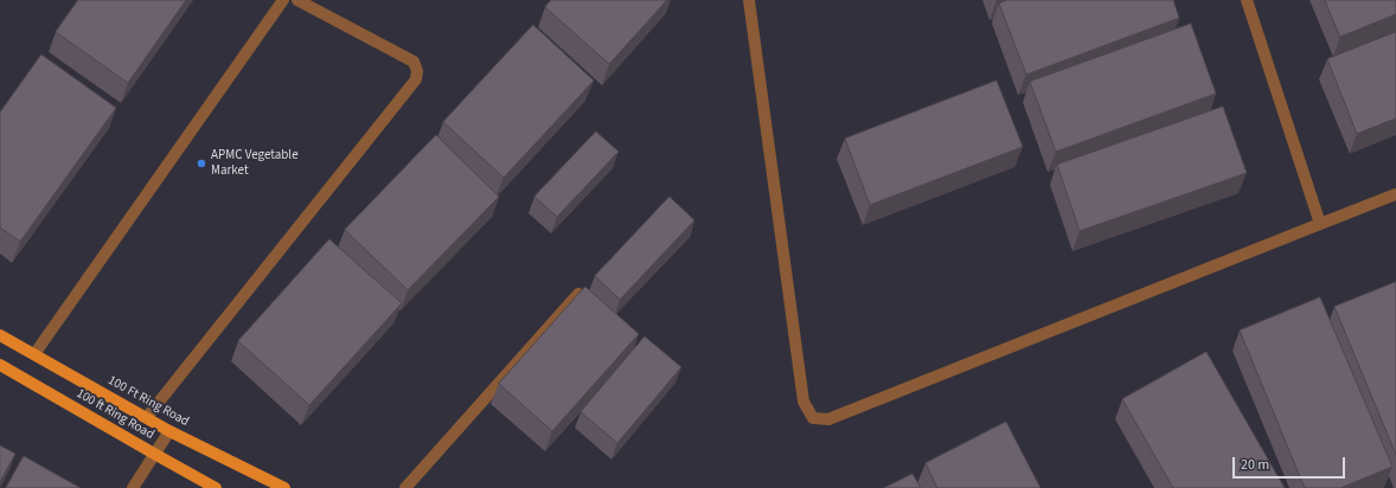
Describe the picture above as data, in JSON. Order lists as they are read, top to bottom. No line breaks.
{"streets":{"main road":["100 Ft Ring Road","100 ft Ring Road"]},"places":["APMC Vegetable Market"],"scale_bar":"20 m"}
